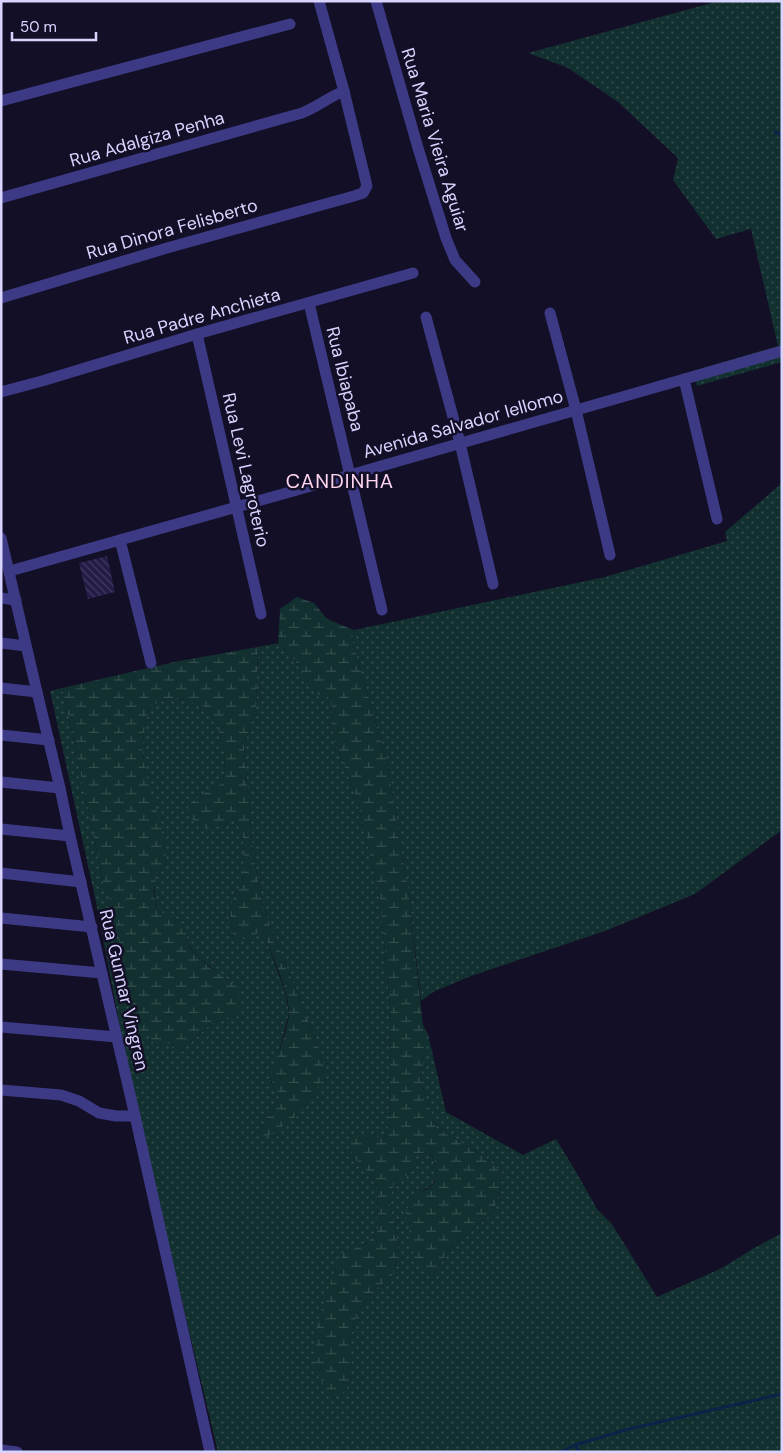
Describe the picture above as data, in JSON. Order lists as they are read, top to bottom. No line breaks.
{"streets":{"street":["Rua Adalgiza Penha","Rua Maria Vieira Aguiar","Rua Dinora Felisberto","Rua Padre Anchieta","Rua Ibiapaba","Avenida Salvador Iellomo","Rua Levi Lagroterio","Rua Gunnar Vingren"]},"crossings":[["Rua Adalgiza Penha","Rua Dinora Felisberto"],["Rua Padre Anchieta","Rua Ibiapaba"],["Rua Padre Anchieta","Rua Levi Lagroterio"],["Rua Ibiapaba","Avenida Salvador Iellomo"],["Avenida Salvador Iellomo","Rua Levi Lagroterio"],["Avenida Salvador Iellomo","Rua Gunnar Vingren"]],"districts":["CANDINHA"],"scale_bar":"50 m"}
